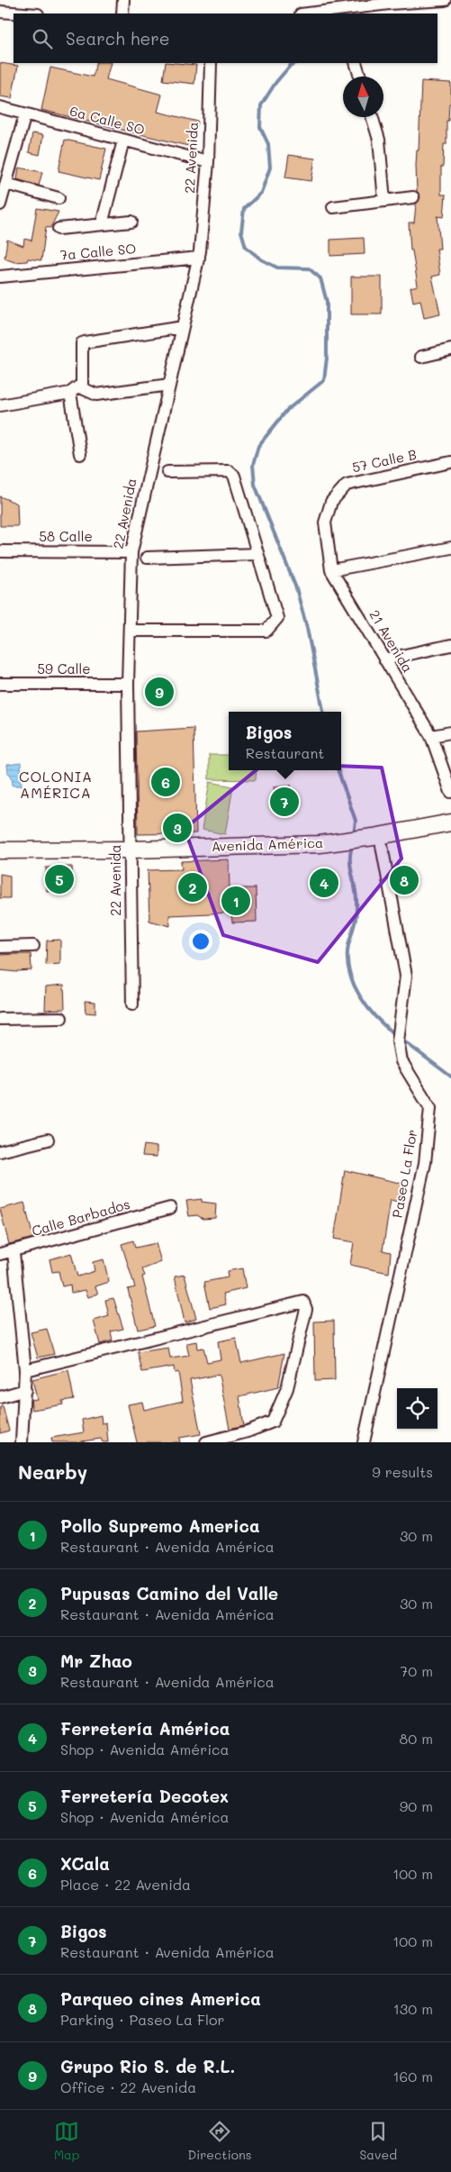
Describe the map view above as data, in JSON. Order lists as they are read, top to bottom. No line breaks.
{"streets":{"main road":["Avenida América"],"street":["6a Calle SO","22 Avenida","7a Calle SO","57 Calle B","58 Calle","21 Avenida","59 Calle","Paseo La Flor","Calle Barbados"]},"crossings":[["6a Calle SO","22 Avenida"],["22 Avenida","7a Calle SO"],["22 Avenida","58 Calle"],["22 Avenida","59 Calle"],["22 Avenida","Avenida América"],["57 Calle B","21 Avenida"],["Avenida América","Paseo La Flor"]],"districts":["COLONIA AMÉRICA"],"north":"top","page":{"search":"Search here","pins":["9","6","7","3","5","8","4","2","1"],"popup":["Bigos","Restaurant"],"heading":["Nearby","9 results"],"list":[{"mark":"1","name":"Pollo Supremo America","note":"Restaurant · Avenida América","value":"30 m"},{"mark":"2","name":"Pupusas Camino del Valle","note":"Restaurant · Avenida América","value":"30 m"},{"mark":"3","name":"Mr Zhao","note":"Restaurant · Avenida América","value":"70 m"},{"mark":"4","name":"Ferretería América","note":"Shop · Avenida América","value":"80 m"},{"mark":"5","name":"Ferretería Decotex","note":"Shop · Avenida América","value":"90 m"},{"mark":"6","name":"XCala","note":"Place · 22 Avenida","value":"100 m"},{"mark":"7","name":"Bigos","note":"Restaurant · Avenida América","value":"100 m"},{"mark":"8","name":"Parqueo cines America","note":"Parking · Paseo La Flor","value":"130 m"},{"mark":"9","name":"Grupo Rio S. de R.L.","note":"Office · 22 Avenida","value":"160 m"}],"nav":["Map","Directions","Saved"]}}
